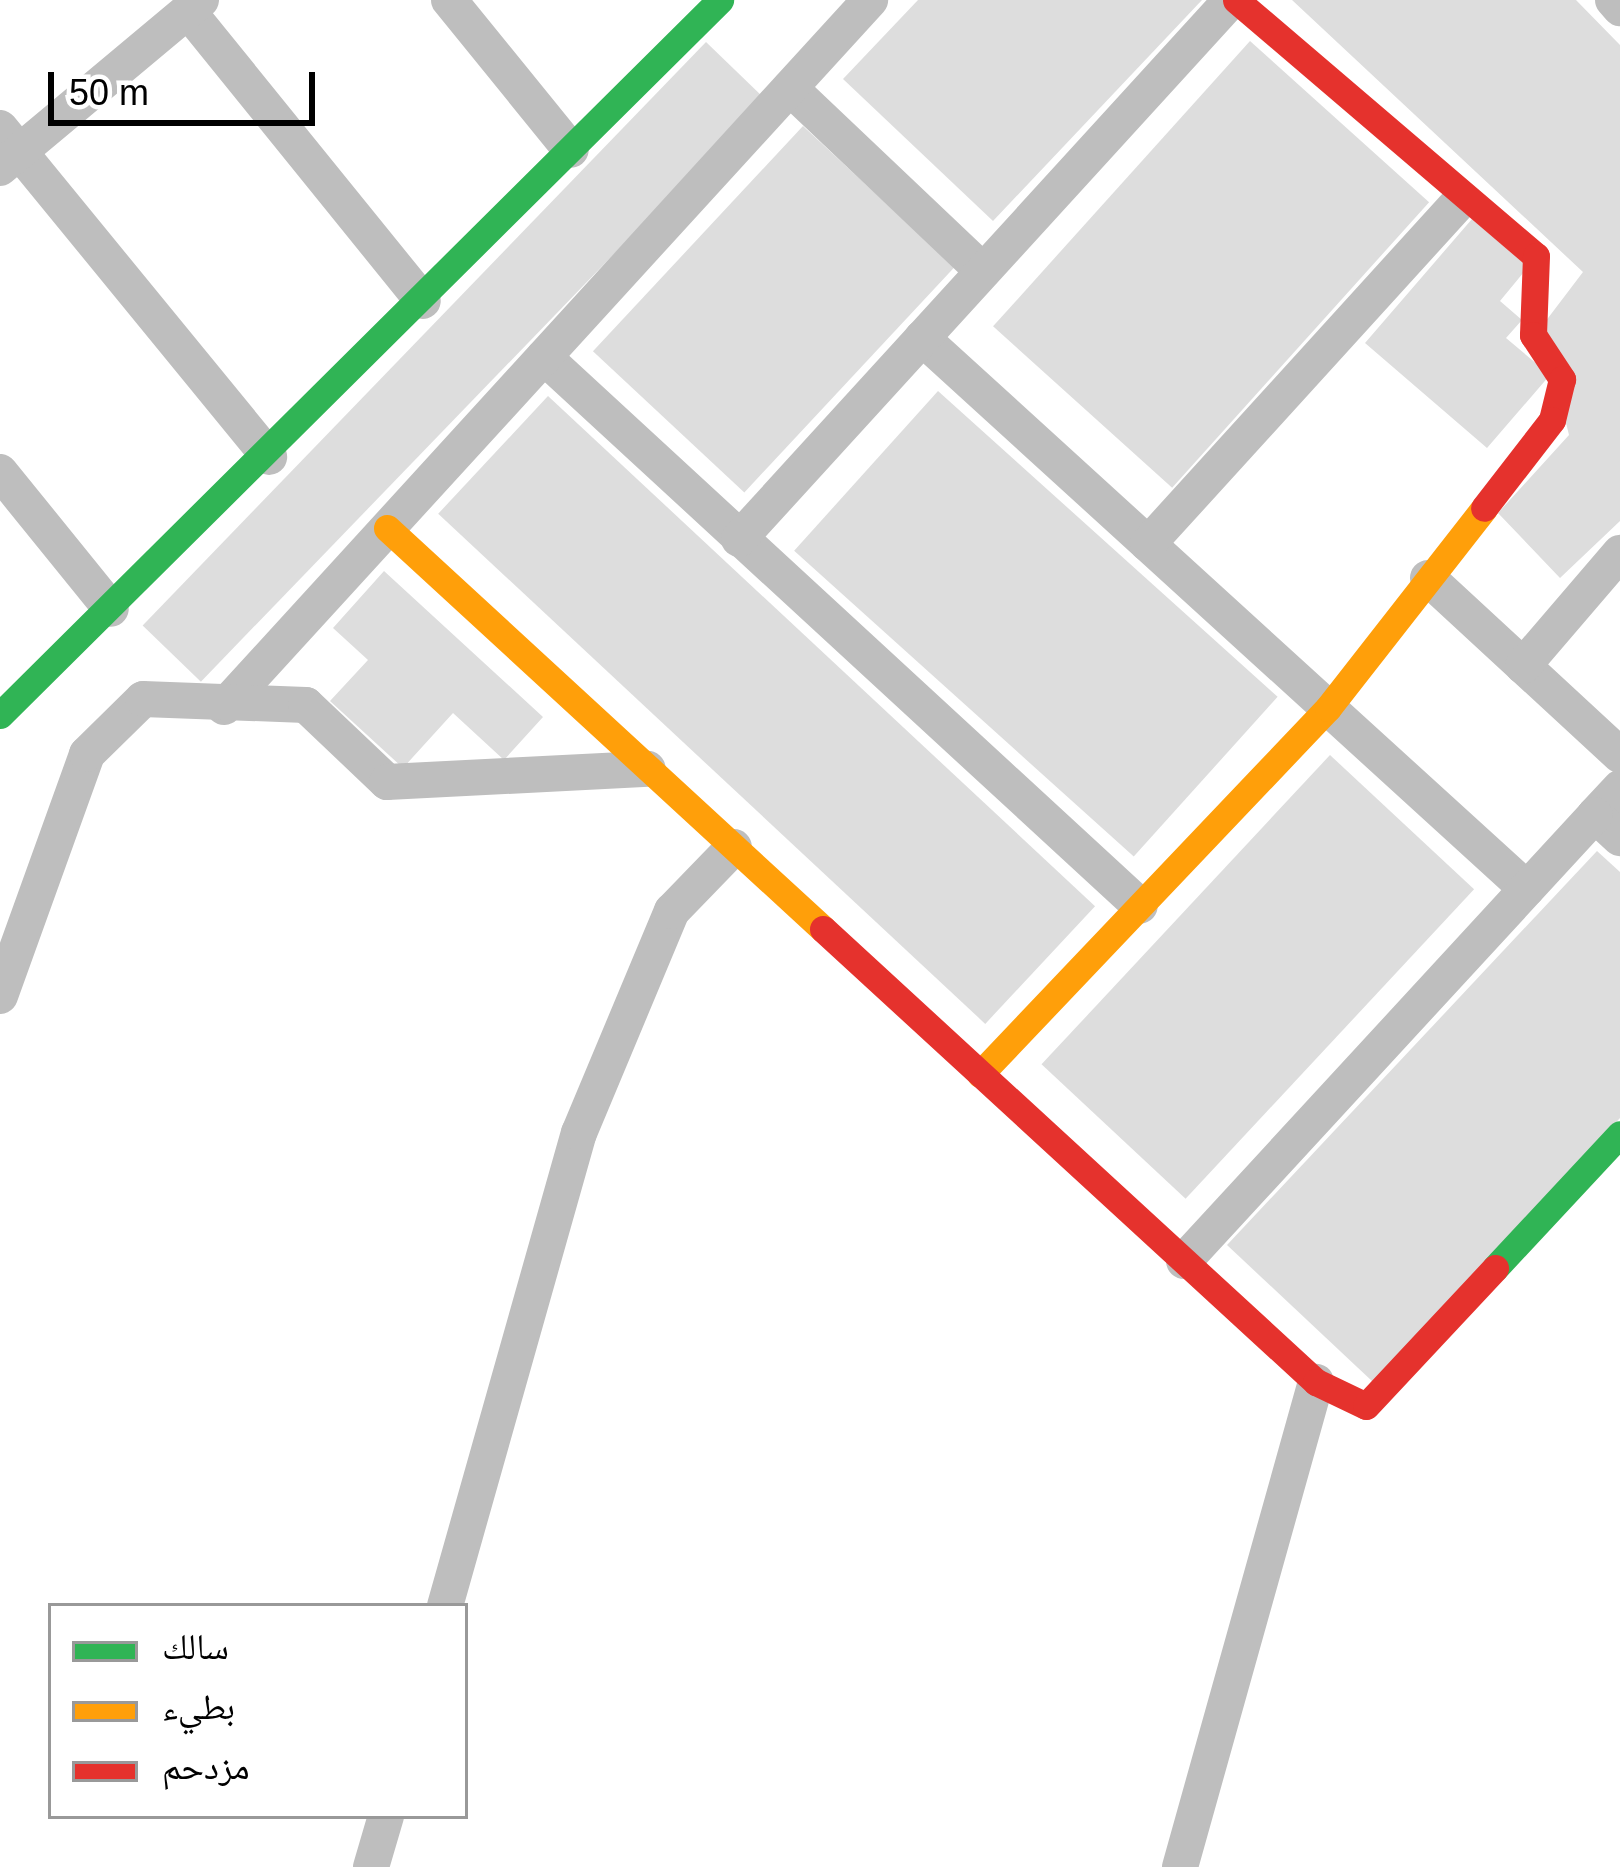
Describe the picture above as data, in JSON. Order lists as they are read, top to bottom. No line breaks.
{"legend":["سالك","بطيء","مزدحم"],"scale_bar":"50 m"}
